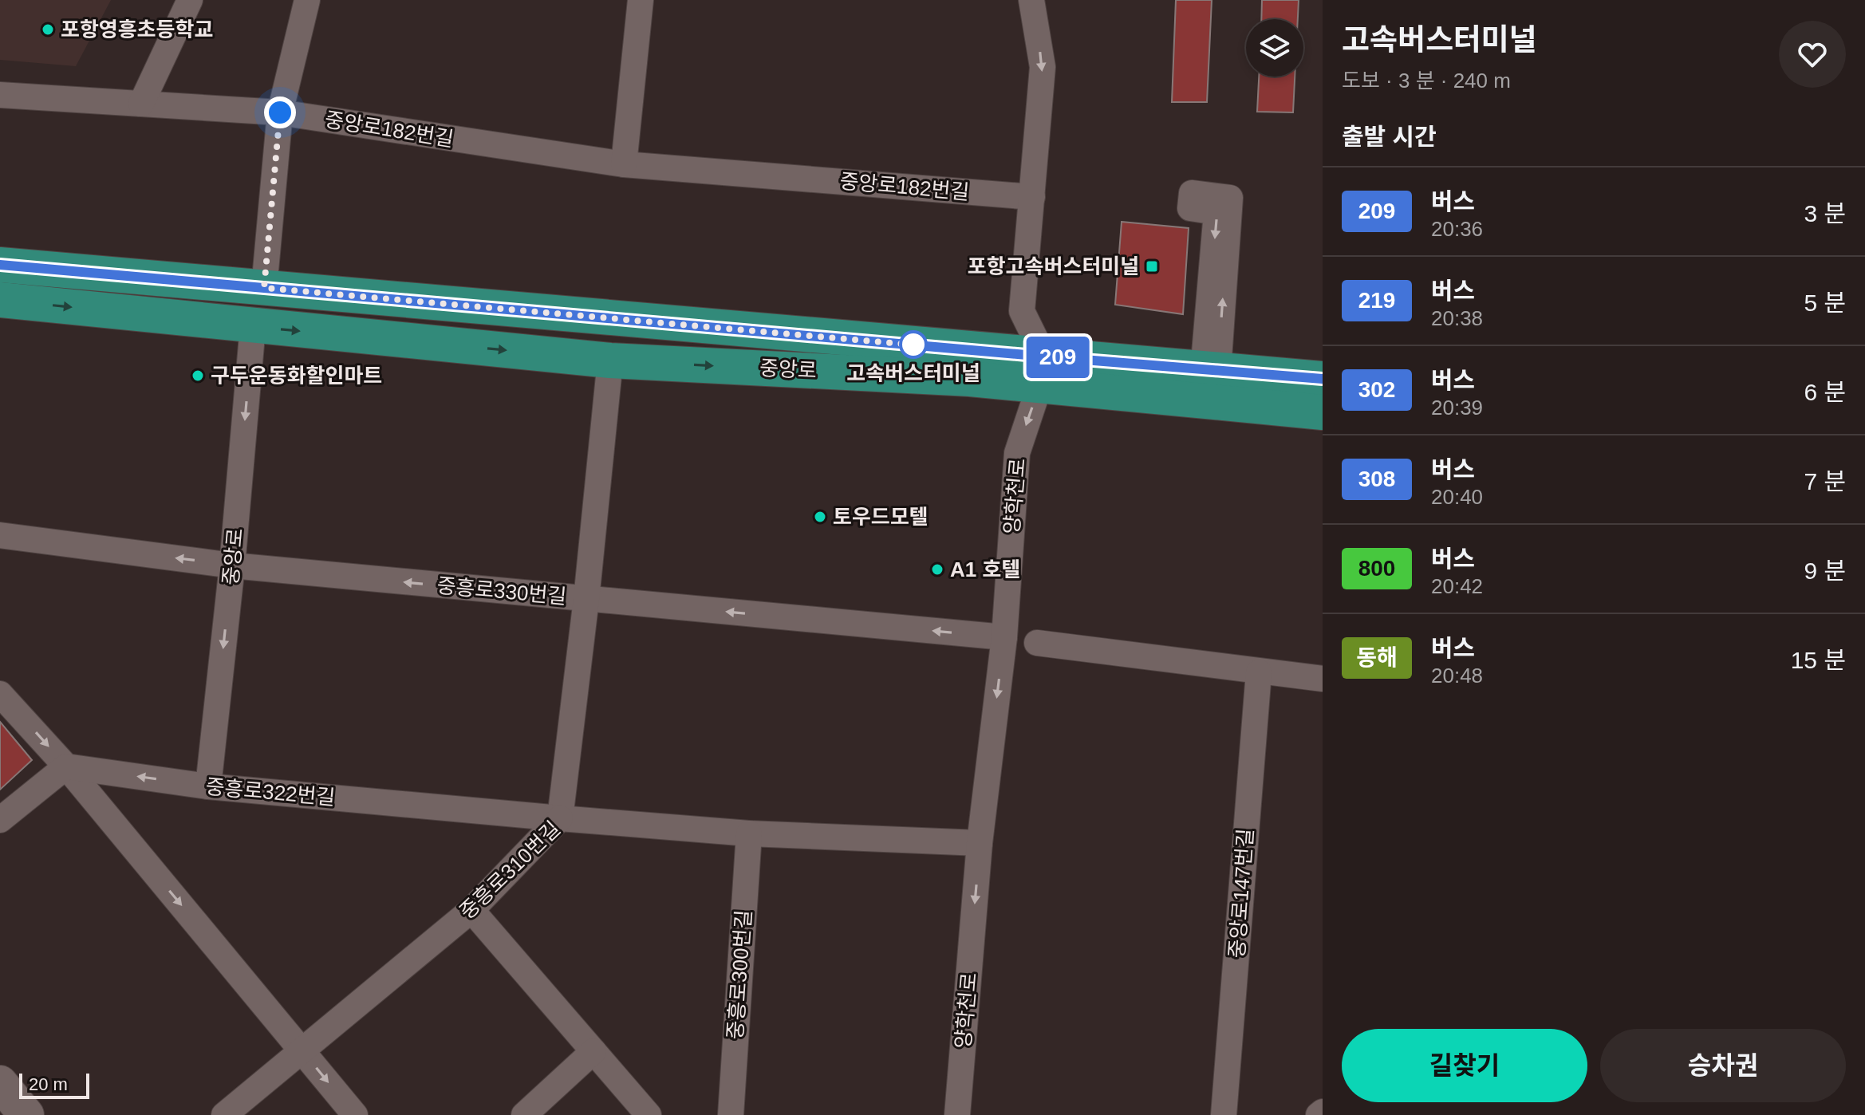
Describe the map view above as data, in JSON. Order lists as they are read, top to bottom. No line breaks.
{"streets":{"main road":["중앙로"],"street":["중앙로182번길","양학천로","중흥로330번길","중흥로322번길","중흥로310번길","중앙로147번길","중흥로300번길"]},"crossings":[["중앙로","양학천로"],["중앙로","중흥로330번길"],["중앙로","중흥로322번길"],["양학천로","중흥로330번길"],["양학천로","중흥로310번길"],["중흥로322번길","중흥로310번길"],["중흥로310번길","중흥로300번길"]],"one_way":["양학천로","중흥로330번길"],"places":{"other":["포항영흥초등학교","고속버스터미널","구두운동화할인마트","토우드모텔","A1 호텔"],"transit":["포항고속버스터미널"]},"lines":["bus line 209"],"scale_bar":"20 m","page":{"on_map":"209","heading":[["고속버스터미널","도보 · 3 분 · 240 m"],"출발 시간"],"list":[{"mark":"209","name":"버스","note":"20:36","value":"3 분"},{"mark":"219","name":"버스","note":"20:38","value":"5 분"},{"mark":"302","name":"버스","note":"20:39","value":"6 분"},{"mark":"308","name":"버스","note":"20:40","value":"7 분"},{"mark":"800","name":"버스","note":"20:42","value":"9 분"},{"mark":"동해","name":"버스","note":"20:48","value":"15 분"}],"buttons":["길찾기","승차권"],"scale":"20 m"}}
